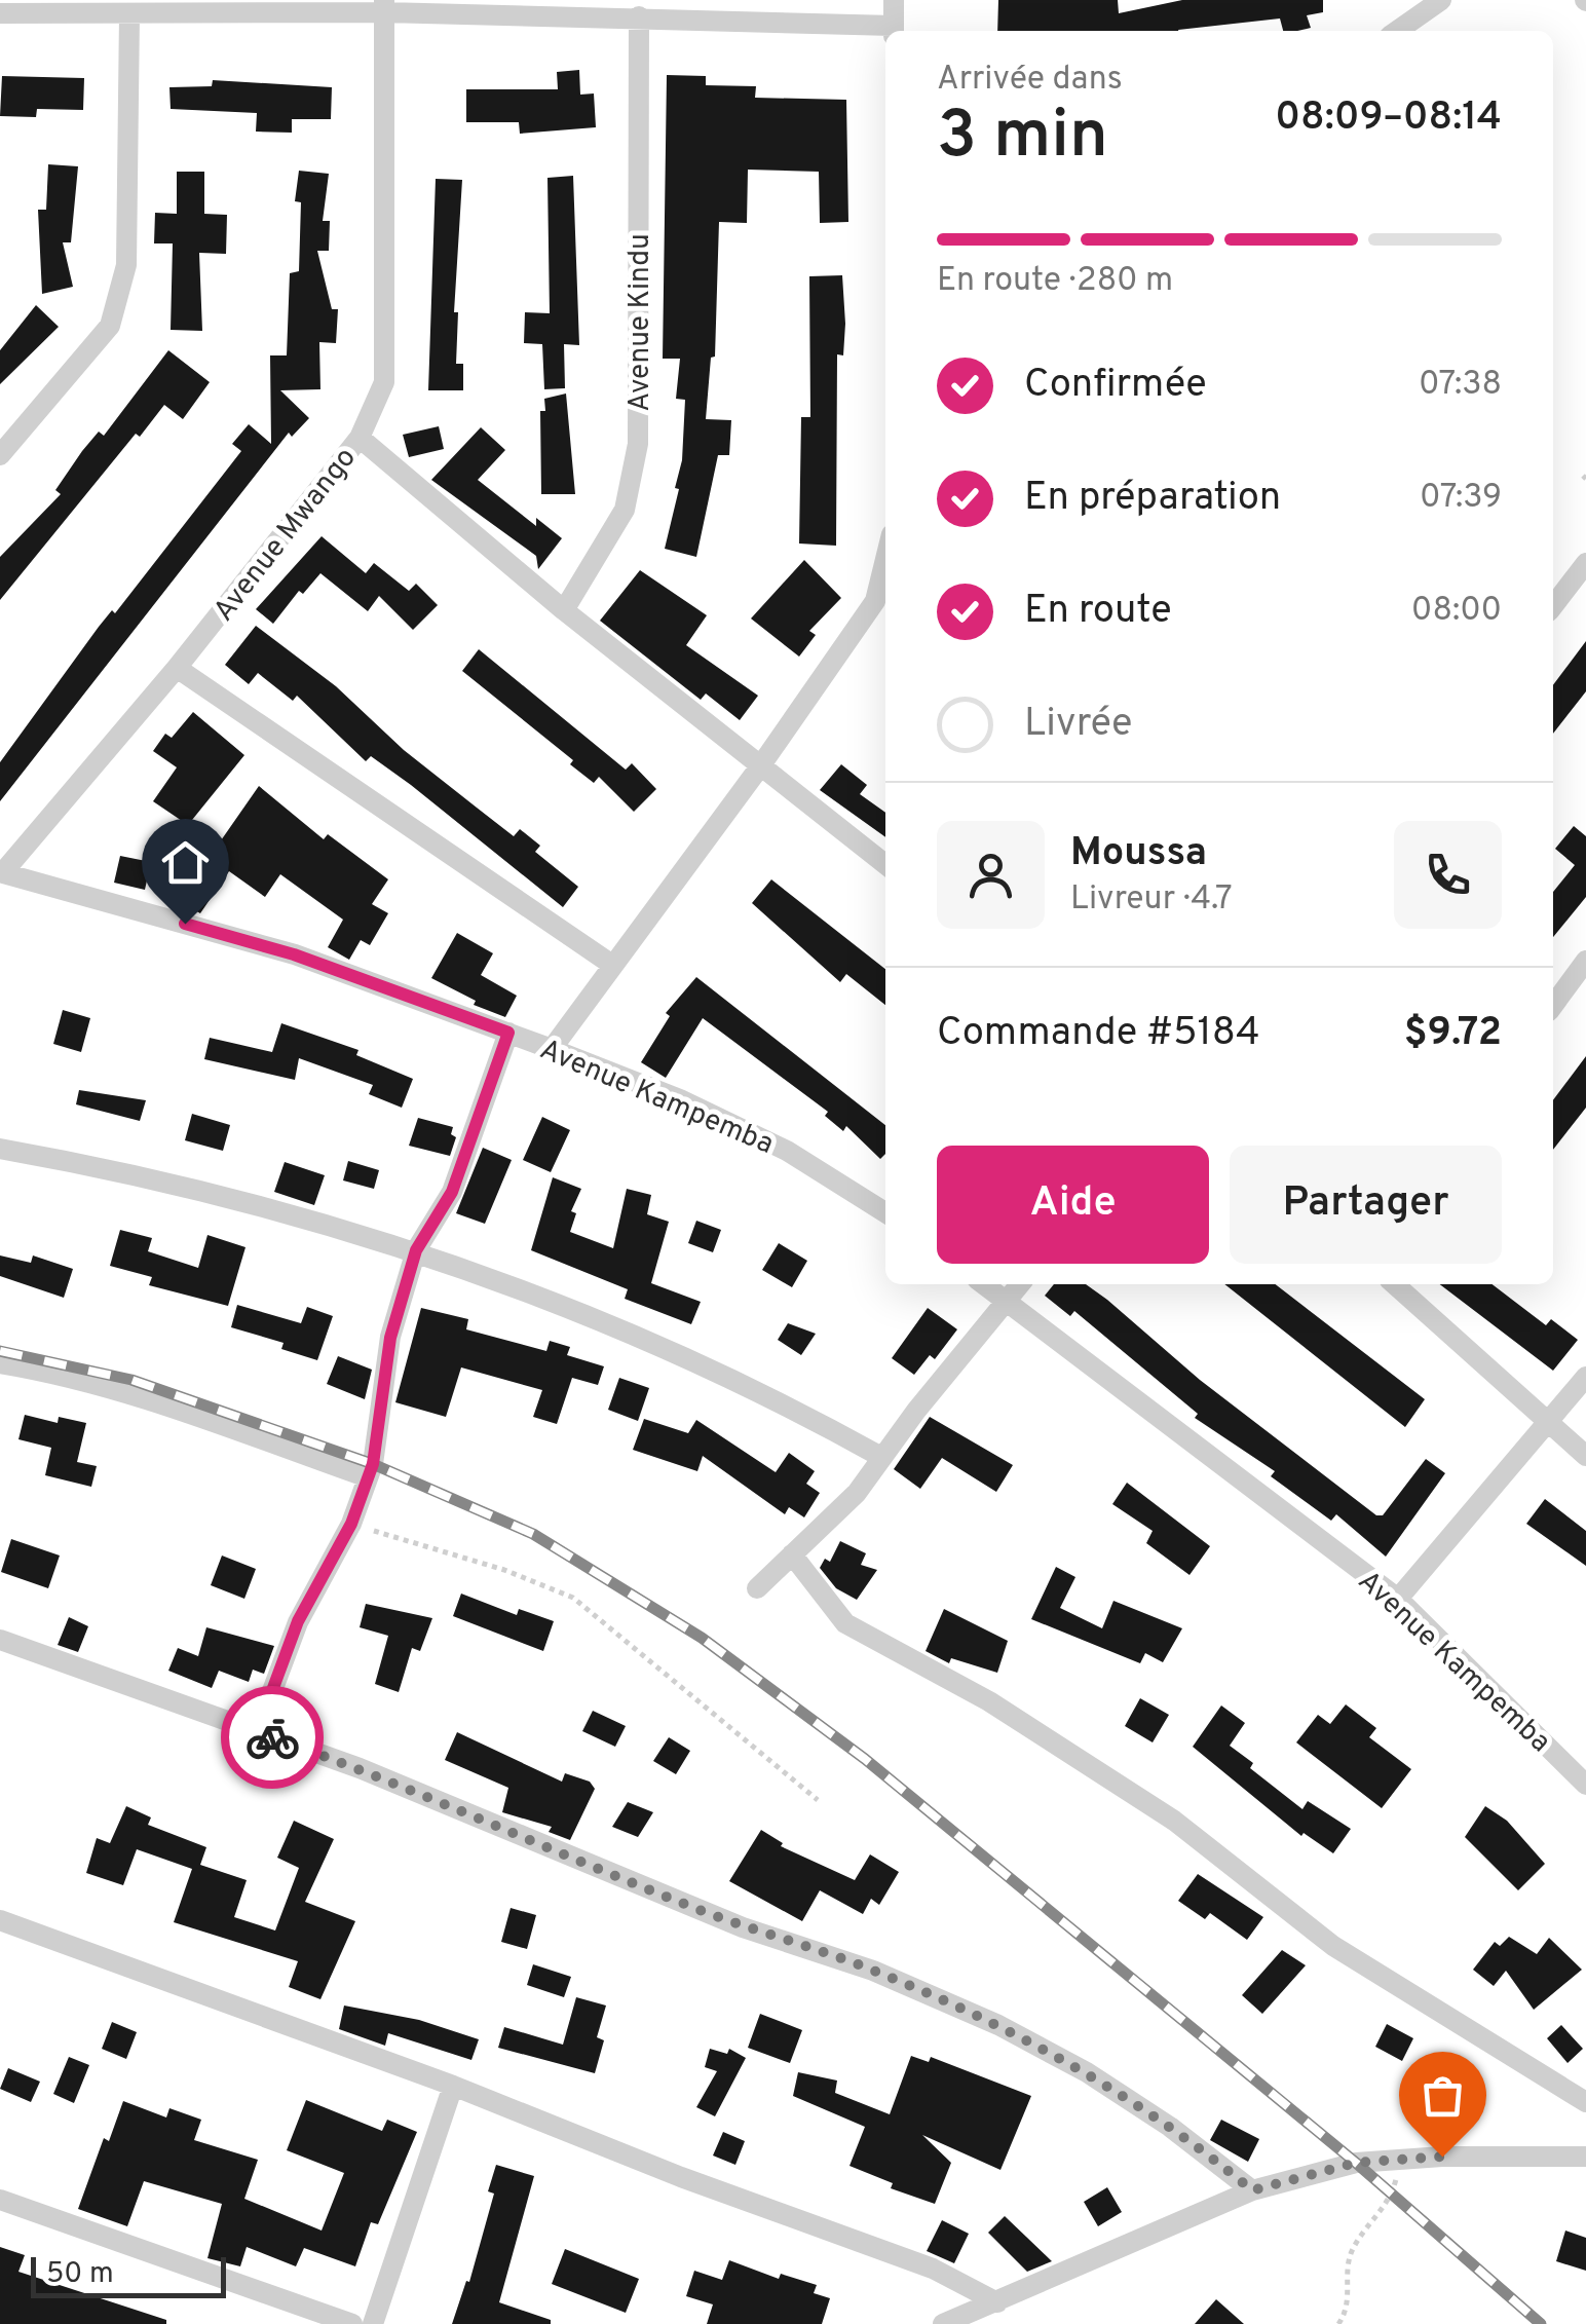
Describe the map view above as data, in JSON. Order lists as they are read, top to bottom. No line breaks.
{"streets":{"street":["Avenue Kindu","Avenue Mwango","Avenue Kampemba"]},"crossings":[["Avenue Mwango","Avenue Kampemba"]],"scale_bar":"50 m","page":{"heading":["3 min","Arrivée dans","08:09–08:14"],"panel":["Moussa","Livreur · 4.7","Commande #5184","$9.72"],"bar":"En route · 280 m","list":[["Confirmée","07:38"],["En préparation","07:39"],["En route","08:00"],"Livrée"],"buttons":["Aide","Partager"],"scale":"50 m"}}
